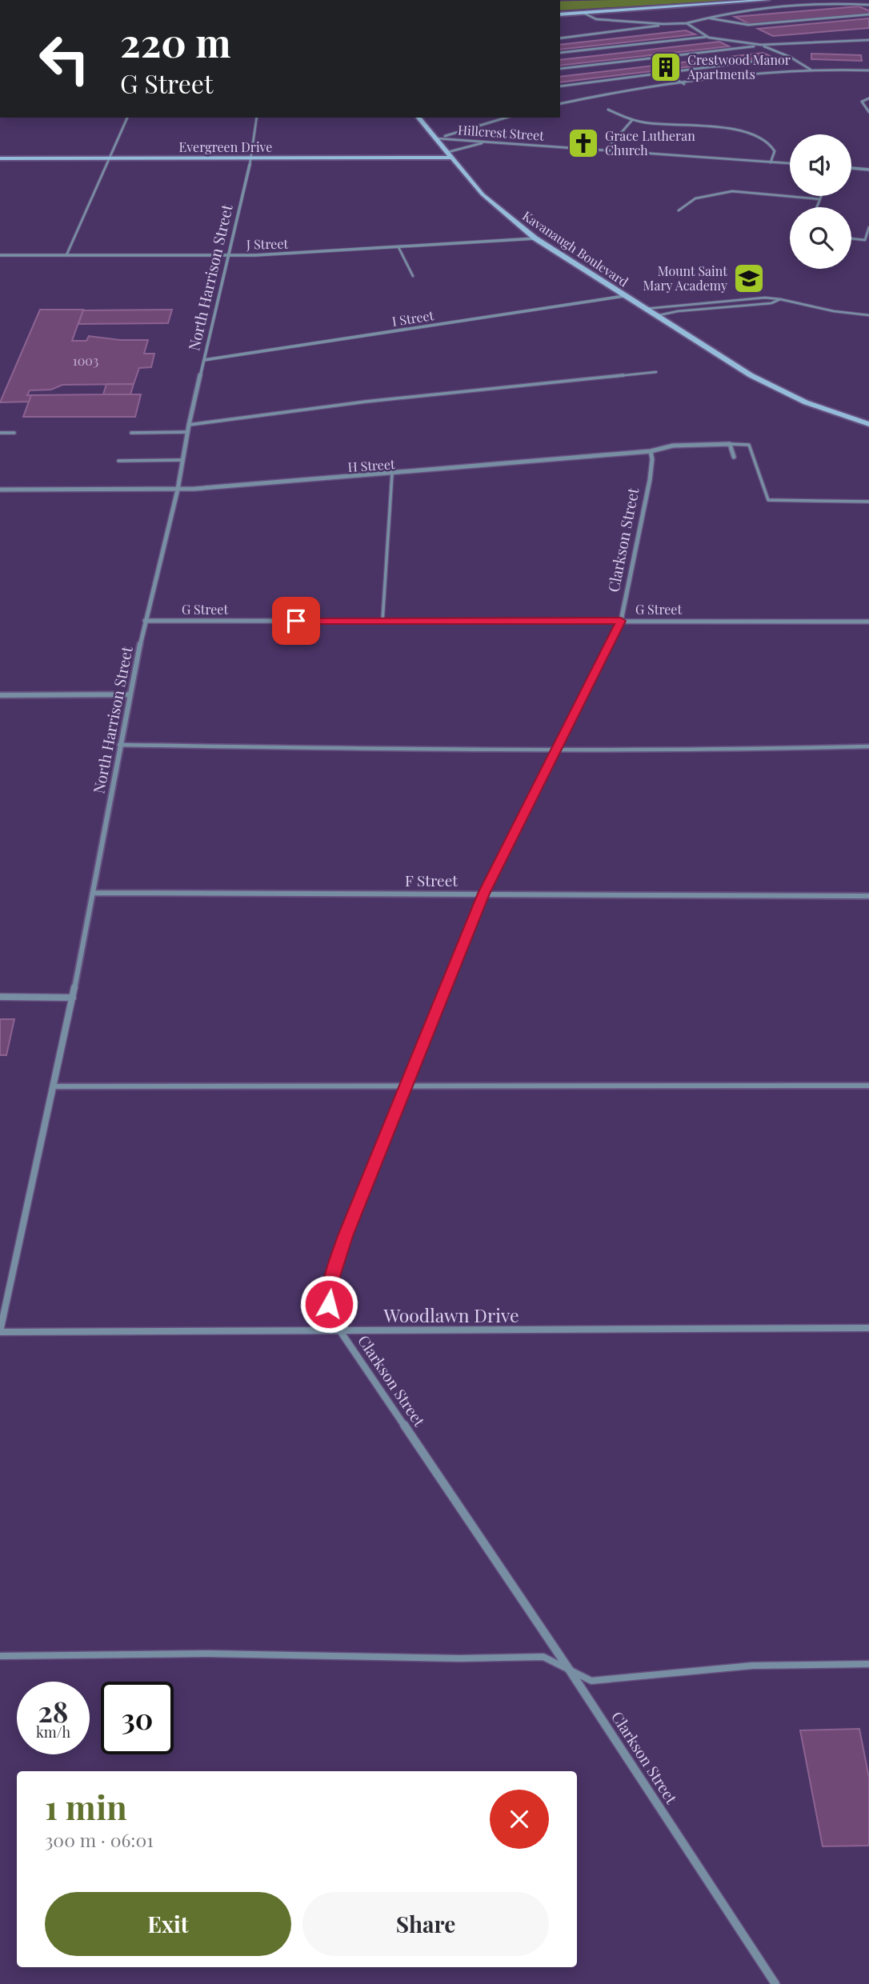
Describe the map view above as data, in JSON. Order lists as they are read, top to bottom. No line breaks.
{"streets":{"street":["Hillcrest Street","Evergreen Drive","J Street","Kavanaugh Boulevard","North Harrison Street","I Street","H Street","Clarkson Street","G Street","F Street","Woodlawn Drive"]},"crossings":[["Hillcrest Street","Kavanaugh Boulevard"],["Evergreen Drive","Kavanaugh Boulevard"],["Evergreen Drive","North Harrison Street"],["J Street","Kavanaugh Boulevard"],["J Street","North Harrison Street"],["Kavanaugh Boulevard","I Street"],["North Harrison Street","I Street"],["North Harrison Street","H Street"],["North Harrison Street","G Street"],["North Harrison Street","F Street"],["North Harrison Street","Woodlawn Drive"],["H Street","Clarkson Street"],["Clarkson Street","G Street"],["Clarkson Street","F Street"],["Clarkson Street","Woodlawn Drive"]],"places":{"building":["Crestwood Manor Apartments"],"church":["Grace Lutheran Church"],"school or university":["Mount Saint Mary Academy"]},"house_numbers":["1003"],"page":{"turn":["220 m","G Street"],"speed":"28 km/h","limit":"30","heading":["1 min","300 m · 06:01"],"buttons":["Exit","Share"]}}
